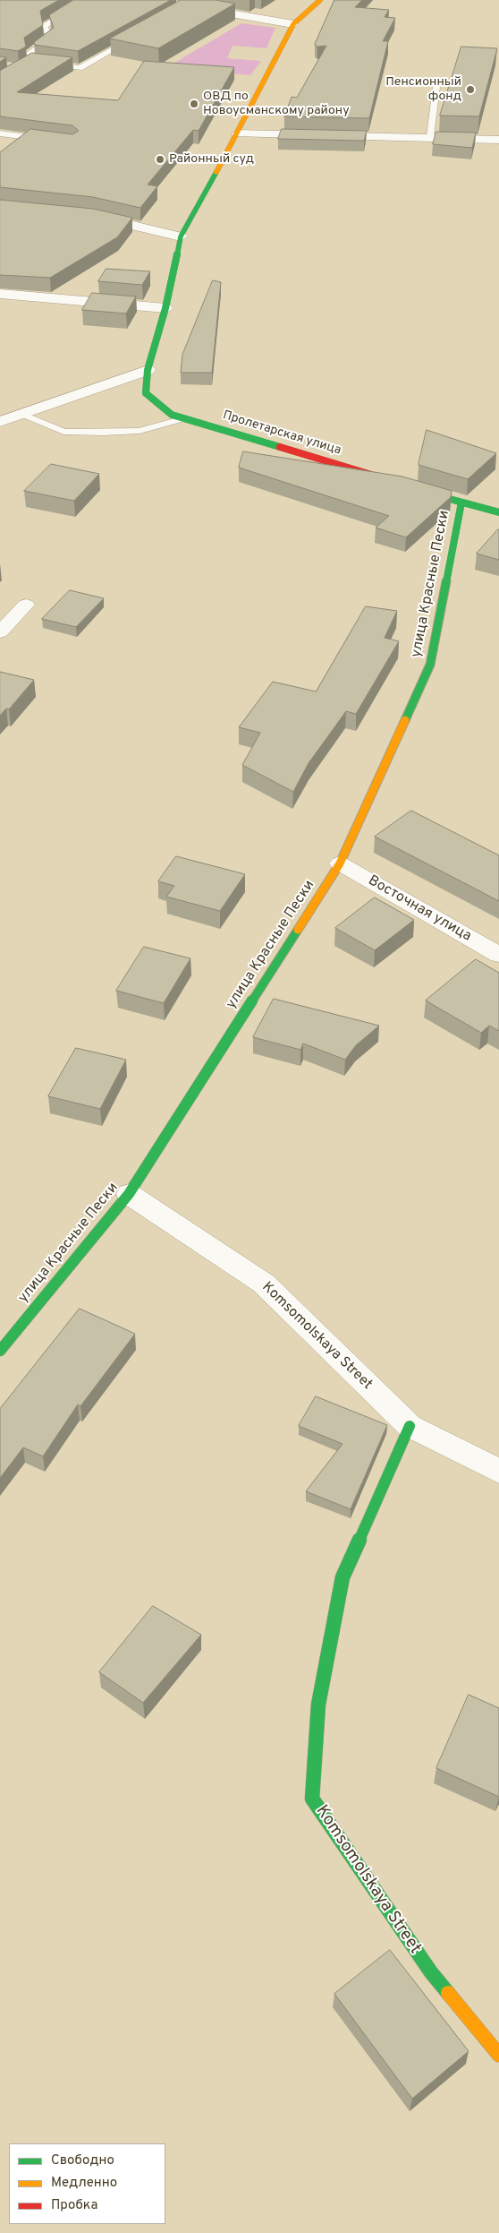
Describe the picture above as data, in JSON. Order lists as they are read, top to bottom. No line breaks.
{"streets":{"street":["Пролетарская улица","улица Красные Пески","Восточная улица","Komsomolskaya Street"]},"crossings":[["улица Красные Пески","Восточная улица"],["улица Красные Пески","Komsomolskaya Street"]],"places":["Пенсионный фонд","ОВД по Новоусманскому району","Районный суд"],"legend":["Свободно","Медленно","Пробка"]}
